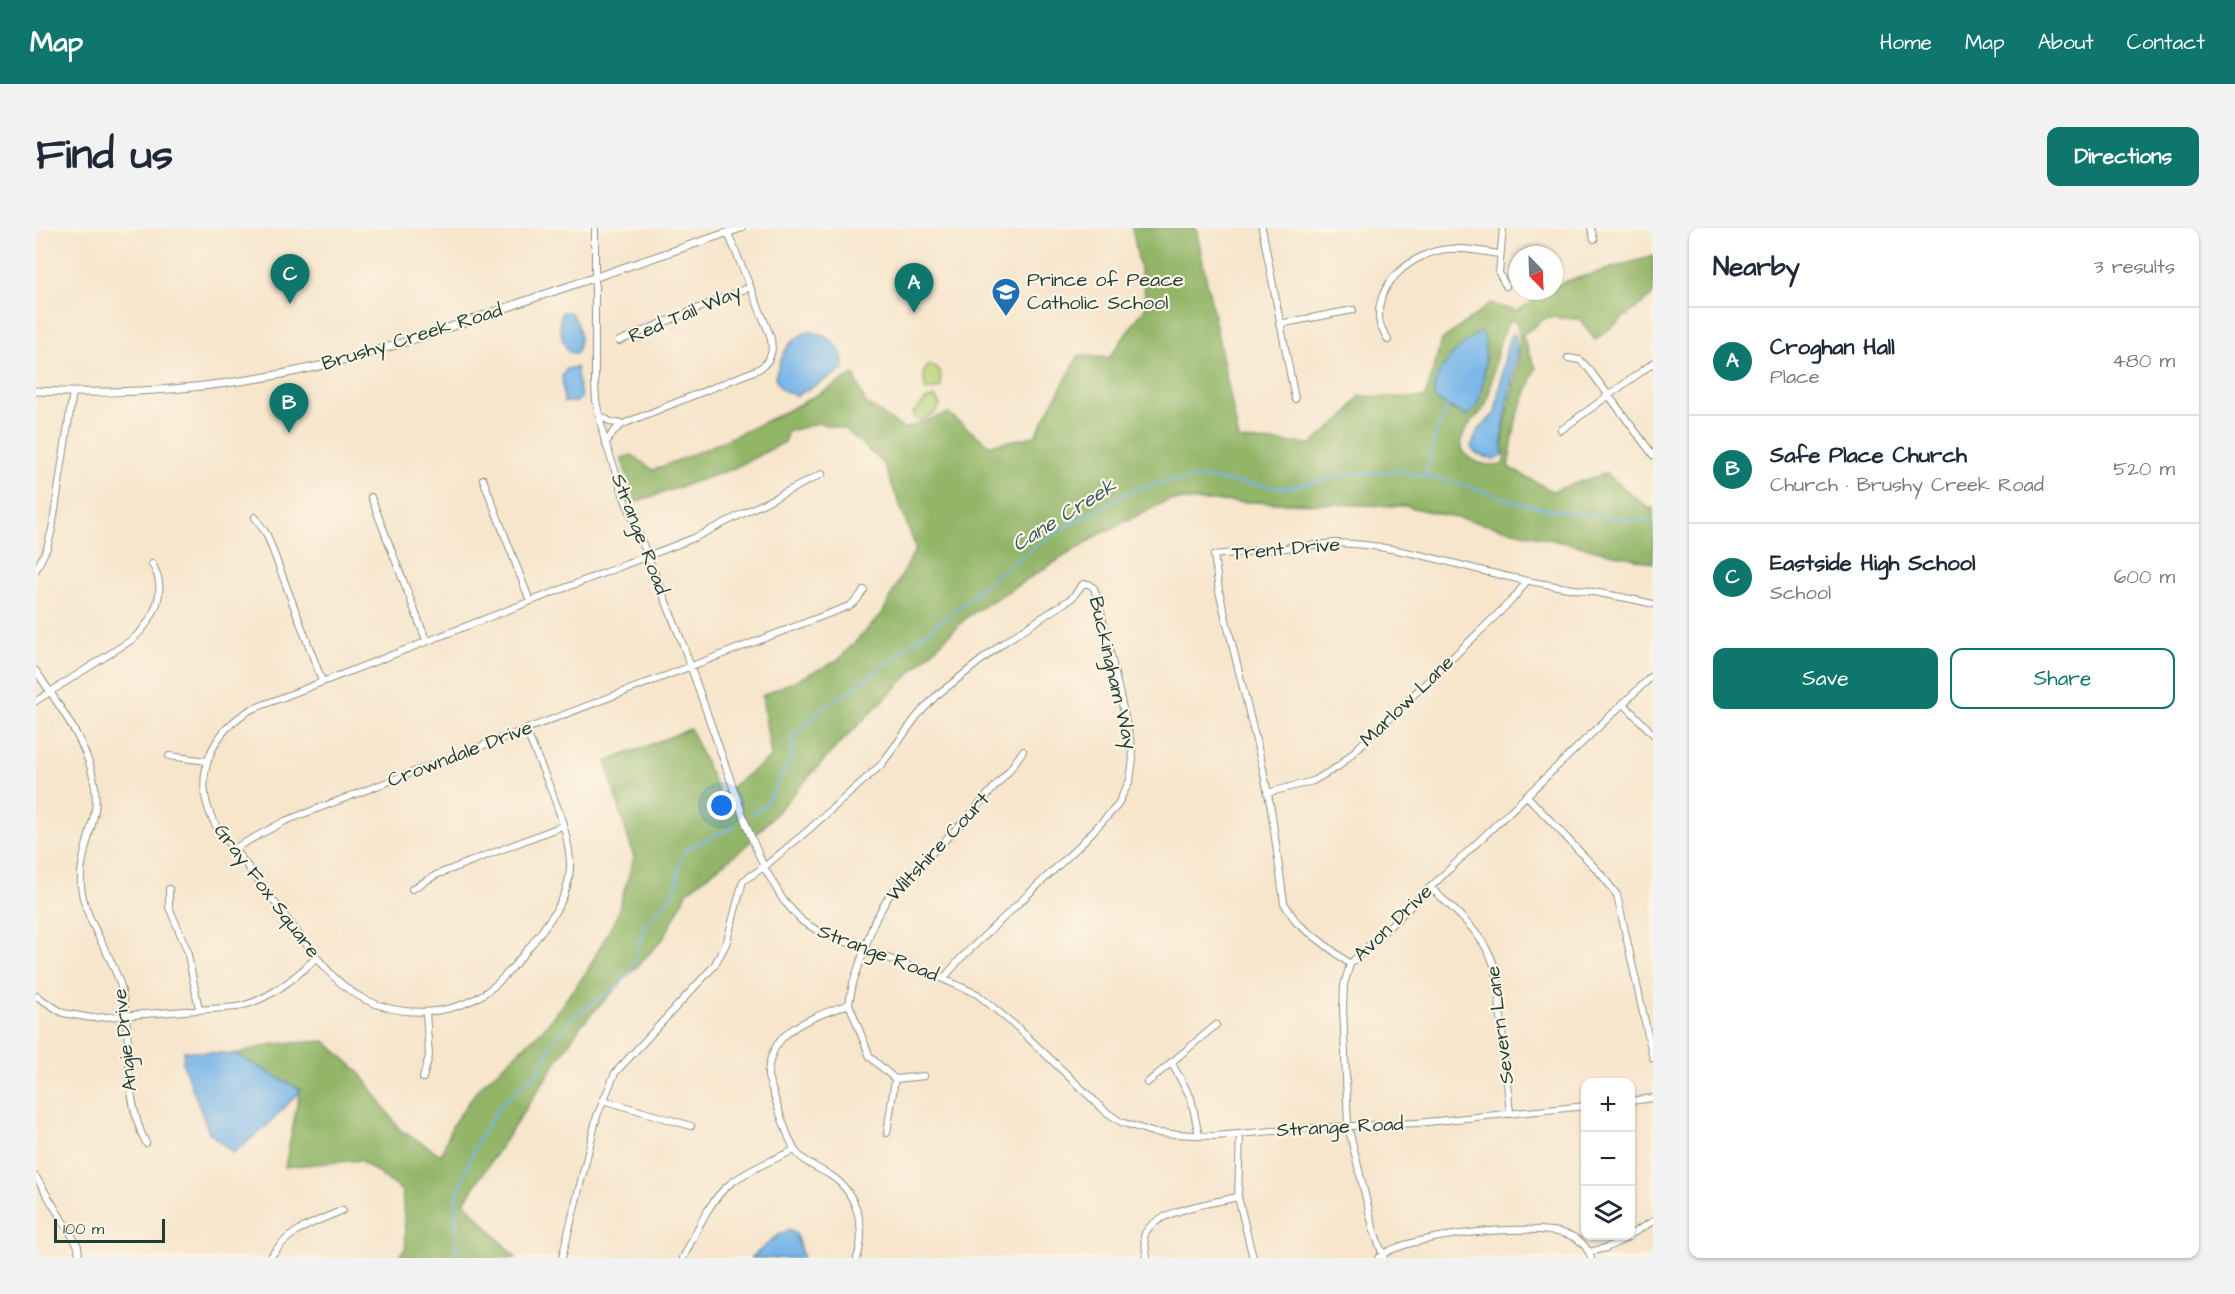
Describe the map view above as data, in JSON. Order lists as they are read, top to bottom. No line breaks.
{"streets":{"street":["Red Tail Way","Brushy Creek Road","Strange Road","Trent Drive","Buckingham Way","Marlow Lane","Crowndale Drive","Wiltshire Court","Gray Fox Square","Avon Drive","Severn Lane","Angie Drive"]},"crossings":[["Brushy Creek Road","Strange Road"],["Strange Road","Buckingham Way"],["Strange Road","Crowndale Drive"],["Strange Road","Wiltshire Court"],["Strange Road","Gray Fox Square"],["Strange Road","Avon Drive"],["Strange Road","Severn Lane"],["Trent Drive","Marlow Lane"],["Trent Drive","Avon Drive"],["Crowndale Drive","Gray Fox Square"],["Avon Drive","Severn Lane"]],"water":["Cane Creek"],"places":{"school or university":["Prince of Peace Catholic School"]},"scale_bar":"100 m","north":"bottom right","page":{"header":"Map","nav":["Home","Map","About","Contact"],"title":"Find us","buttons":["Directions",["Save","Share"]],"heading":["Nearby","3 results"],"pins":["C","A","B"],"list":[{"mark":"A","name":"Croghan Hall","note":"Place","value":"480 m"},{"mark":"B","name":"Safe Place Church","note":"Church · Brushy Creek Road","value":"520 m"},{"mark":"C","name":"Eastside High School","note":"School","value":"600 m"}],"map_buttons":["+","−"],"scale":"100 m"}}
